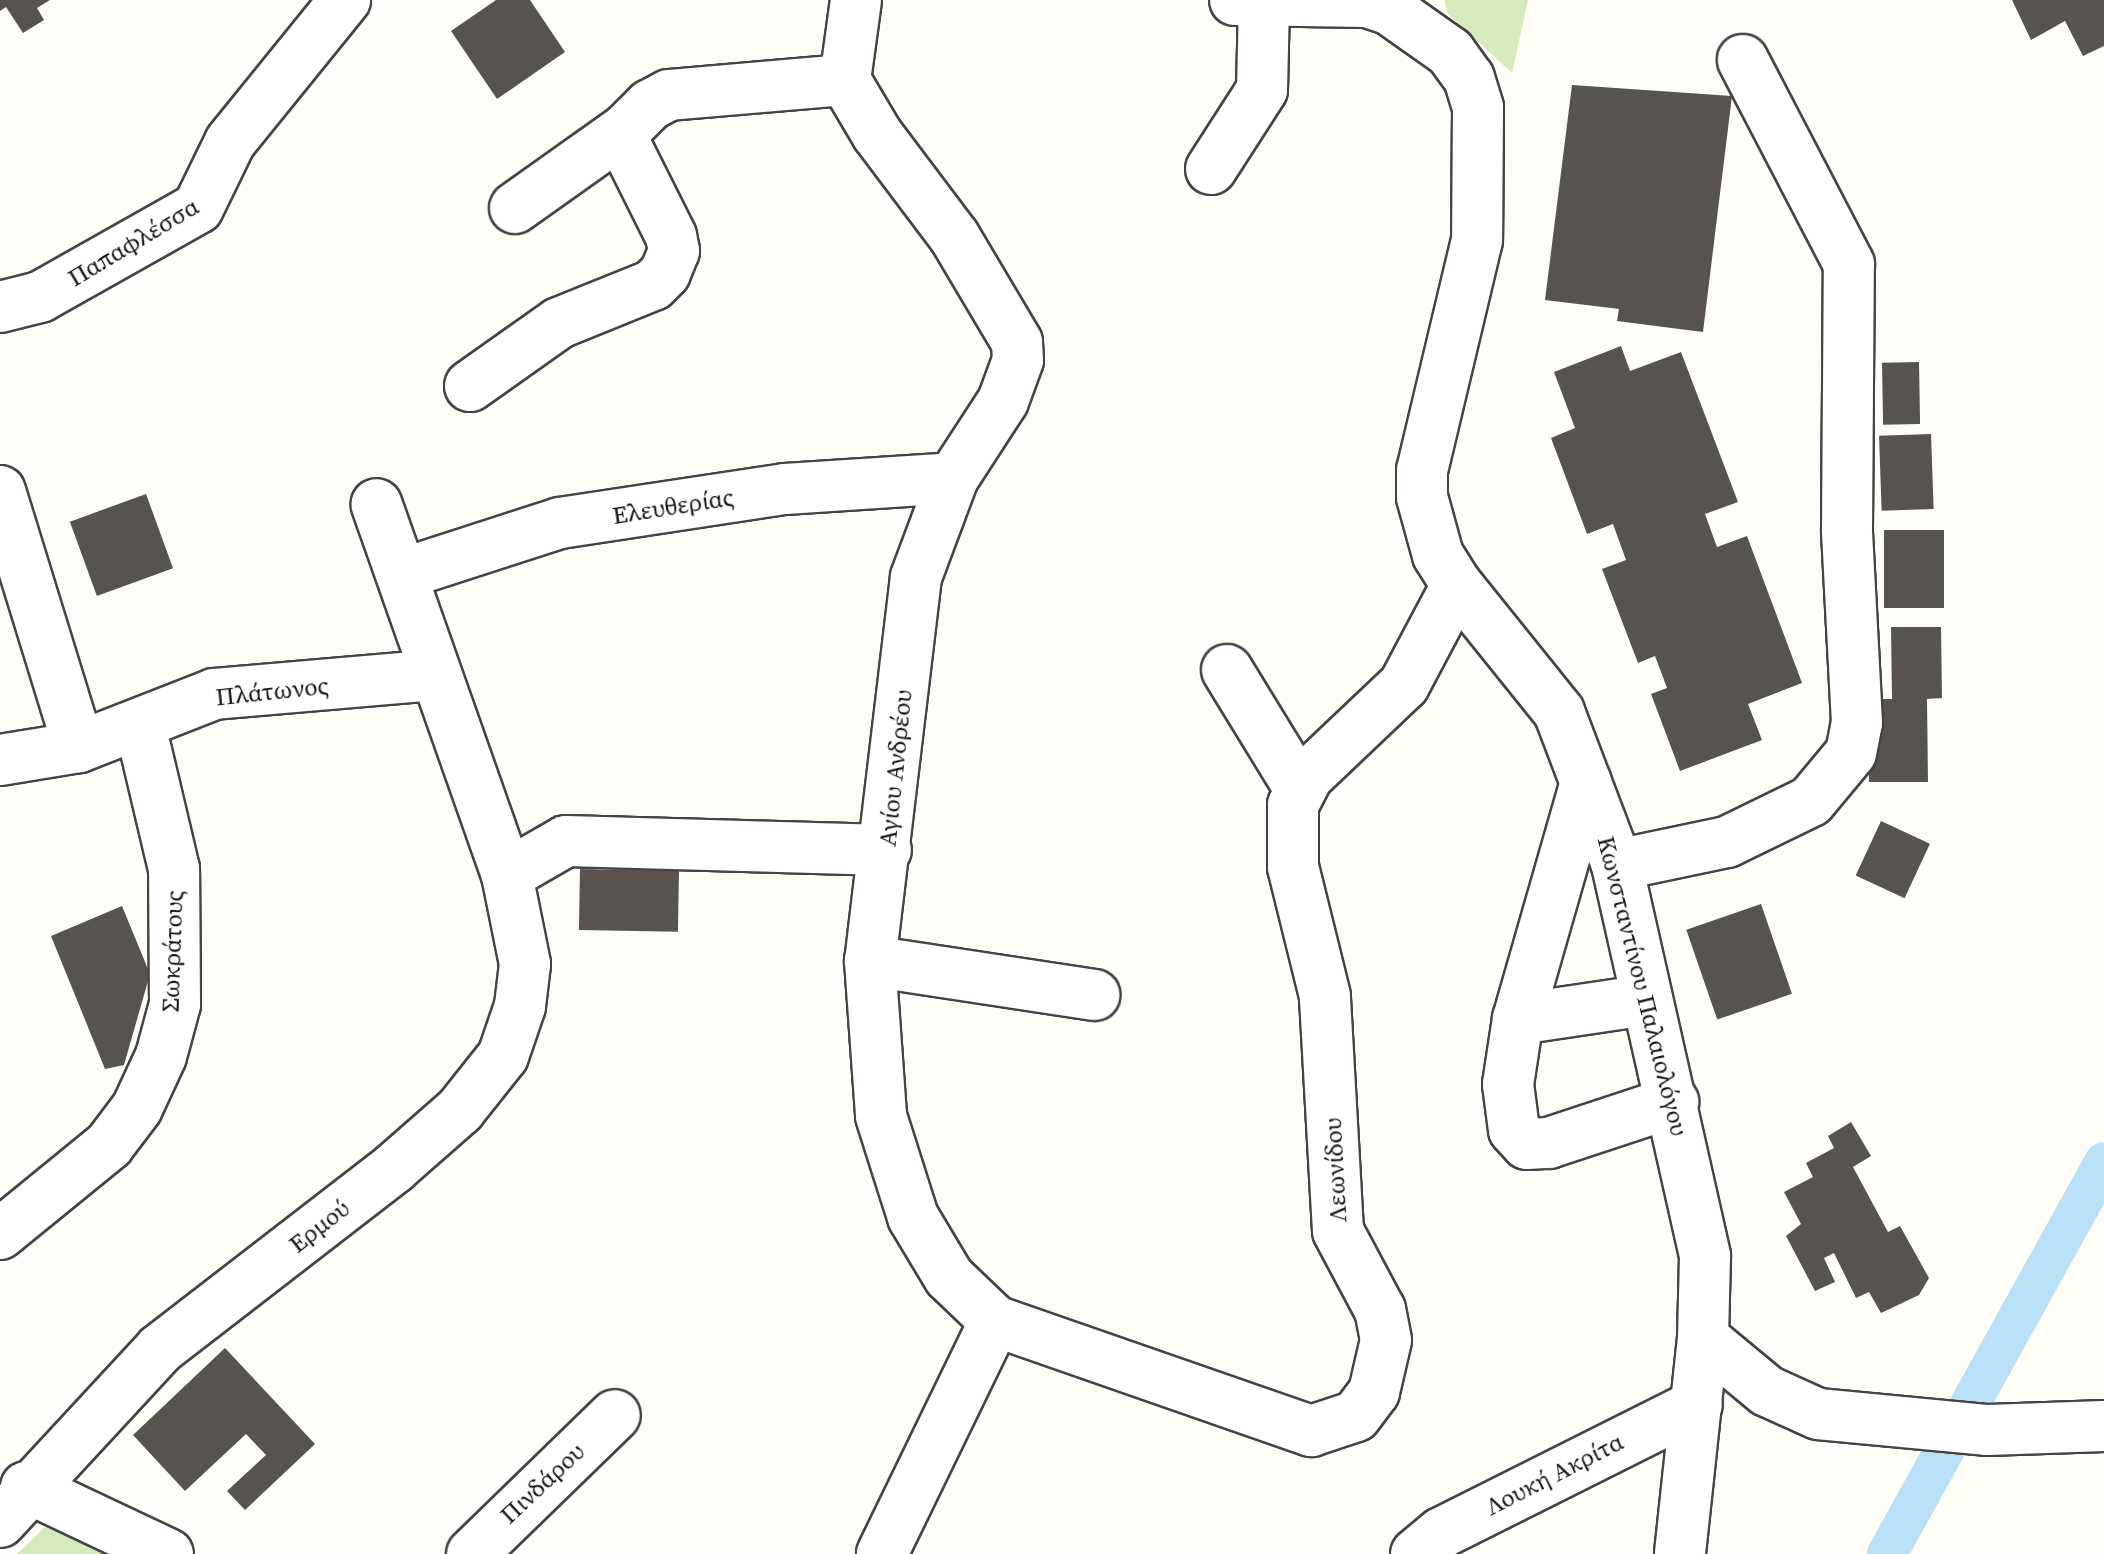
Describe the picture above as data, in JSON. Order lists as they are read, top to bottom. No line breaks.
{"streets":{"street":["Παπαφλέσσα","Ελευθερίας","Πλάτωνος","Αγίου Ανδρέου","Σωκράτους","Κωνσταντίνου Παλαιολόγου","Λεωνίδου","Ερμού","Λουκή Ακρίτα","Πινδάρου"]},"crossings":[["Ελευθερίας","Αγίου Ανδρέου"],["Ελευθερίας","Ερμού"],["Πλάτωνος","Σωκράτους"],["Πλάτωνος","Ερμού"],["Αγίου Ανδρέου","Λεωνίδου"],["Κωνσταντίνου Παλαιολόγου","Λουκή Ακρίτα"]]}
